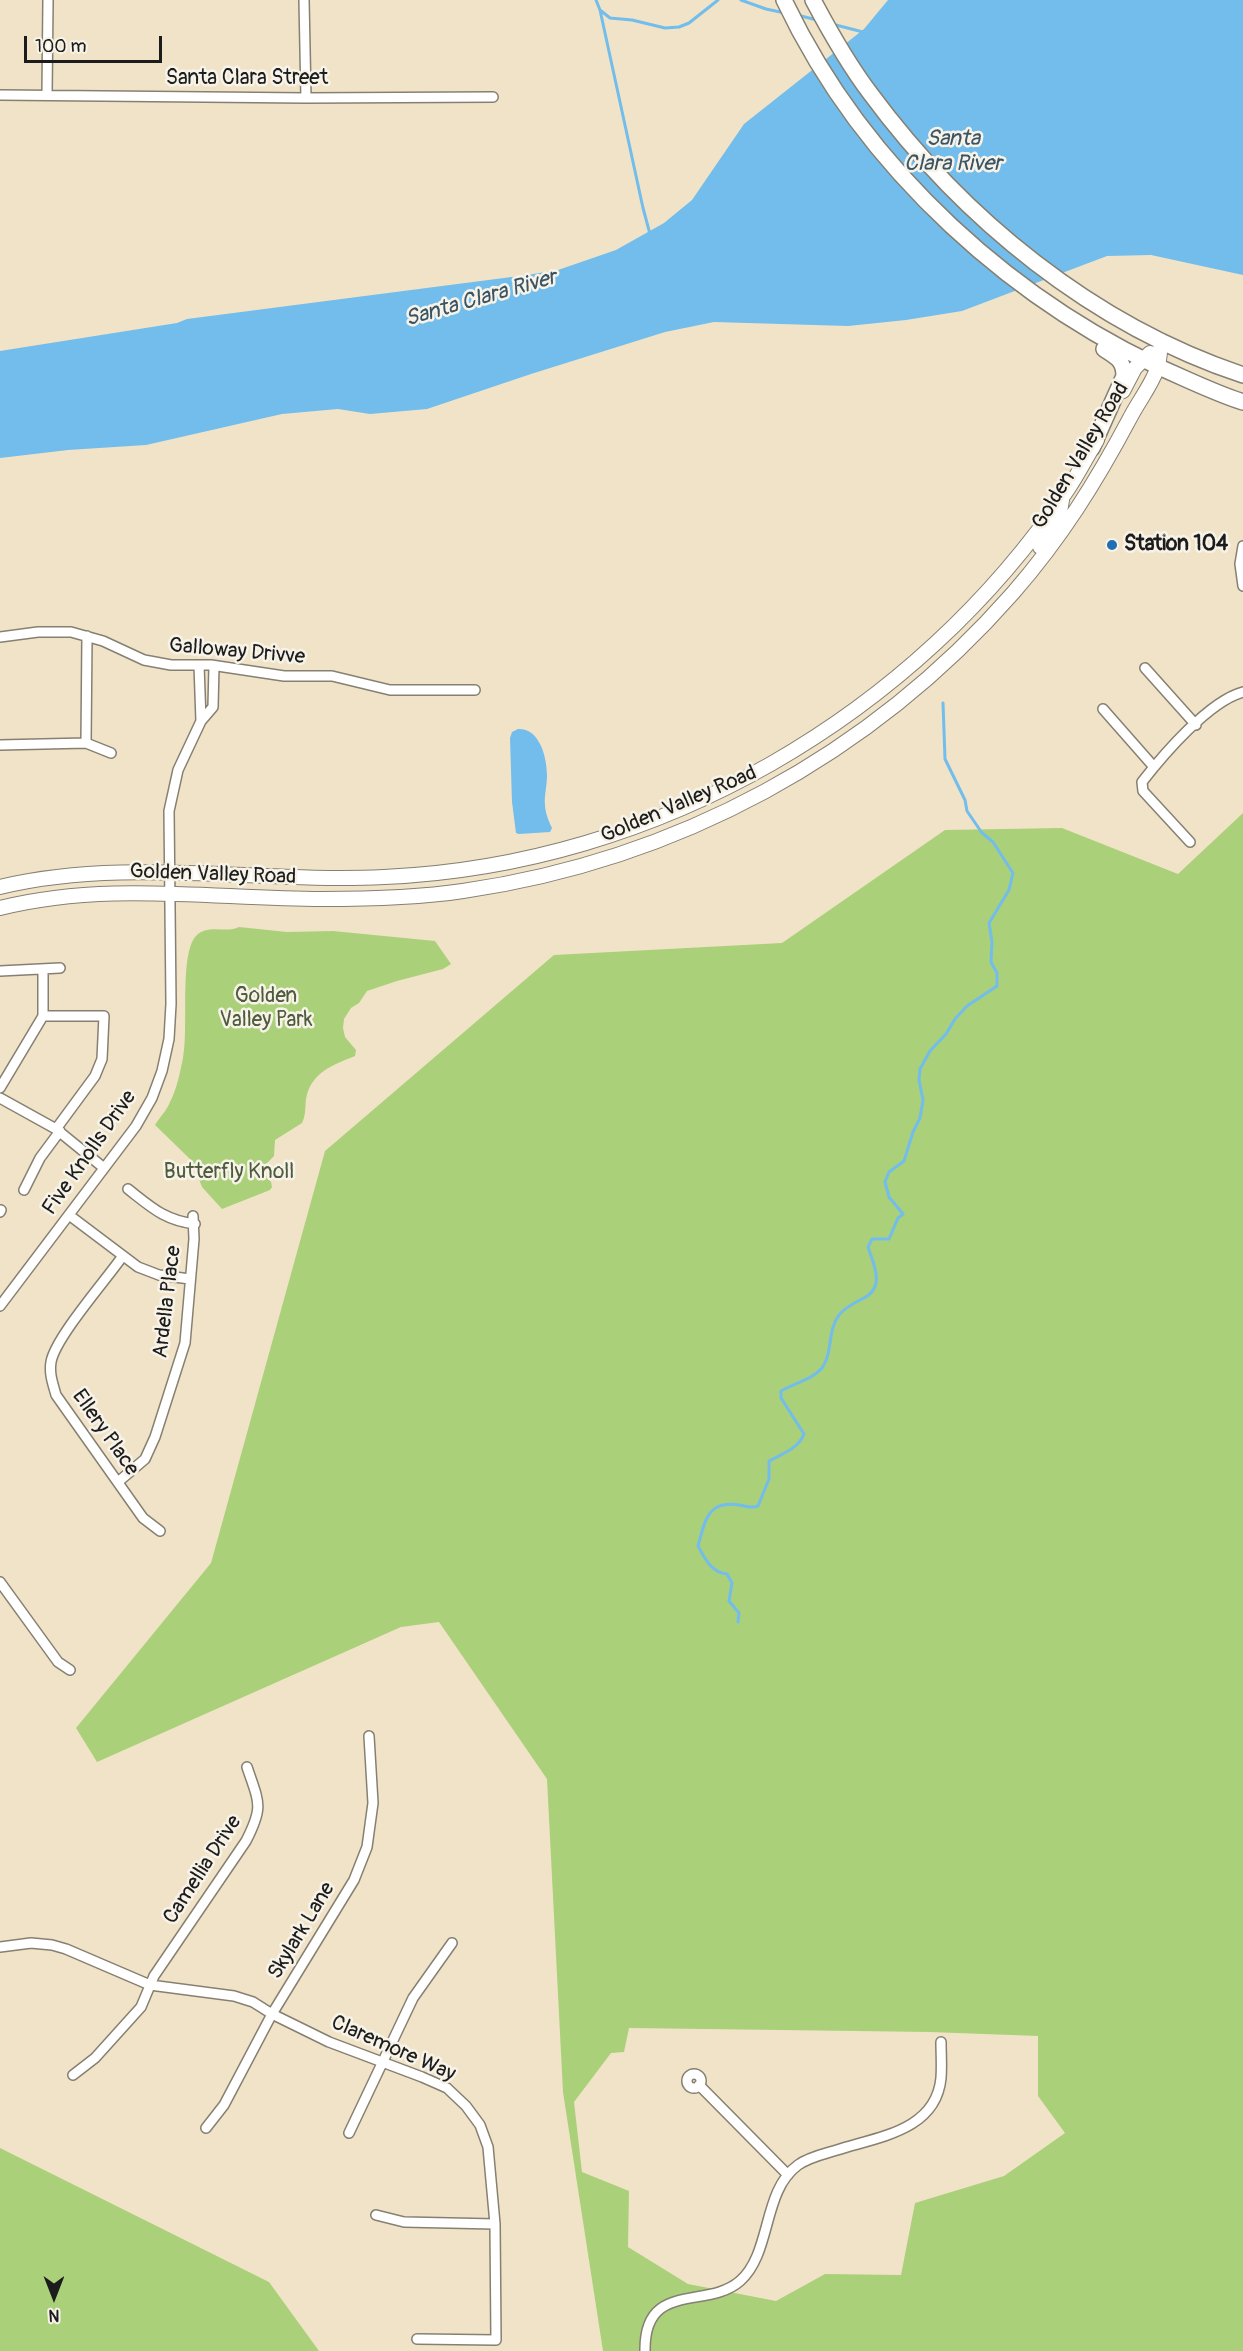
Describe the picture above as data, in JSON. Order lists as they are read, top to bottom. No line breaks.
{"streets":{"main road":["Golden Valley Road"],"street":["Santa Clara Street","Galloway Drivve","Five Knolls Drive","Ardella Place","Ellery Place","Camellia Drive","Skylark Lane","Claremore Way"]},"crossings":[["Golden Valley Road","Five Knolls Drive"],["Galloway Drivve","Five Knolls Drive"],["Ardella Place","Ellery Place"],["Camellia Drive","Claremore Way"],["Skylark Lane","Claremore Way"]],"water":["Santa Clara River"],"parks":["Golden Valley Park","Butterfly Knoll"],"places":["Station 104"],"scale_bar":"100 m","north":"bottom"}
